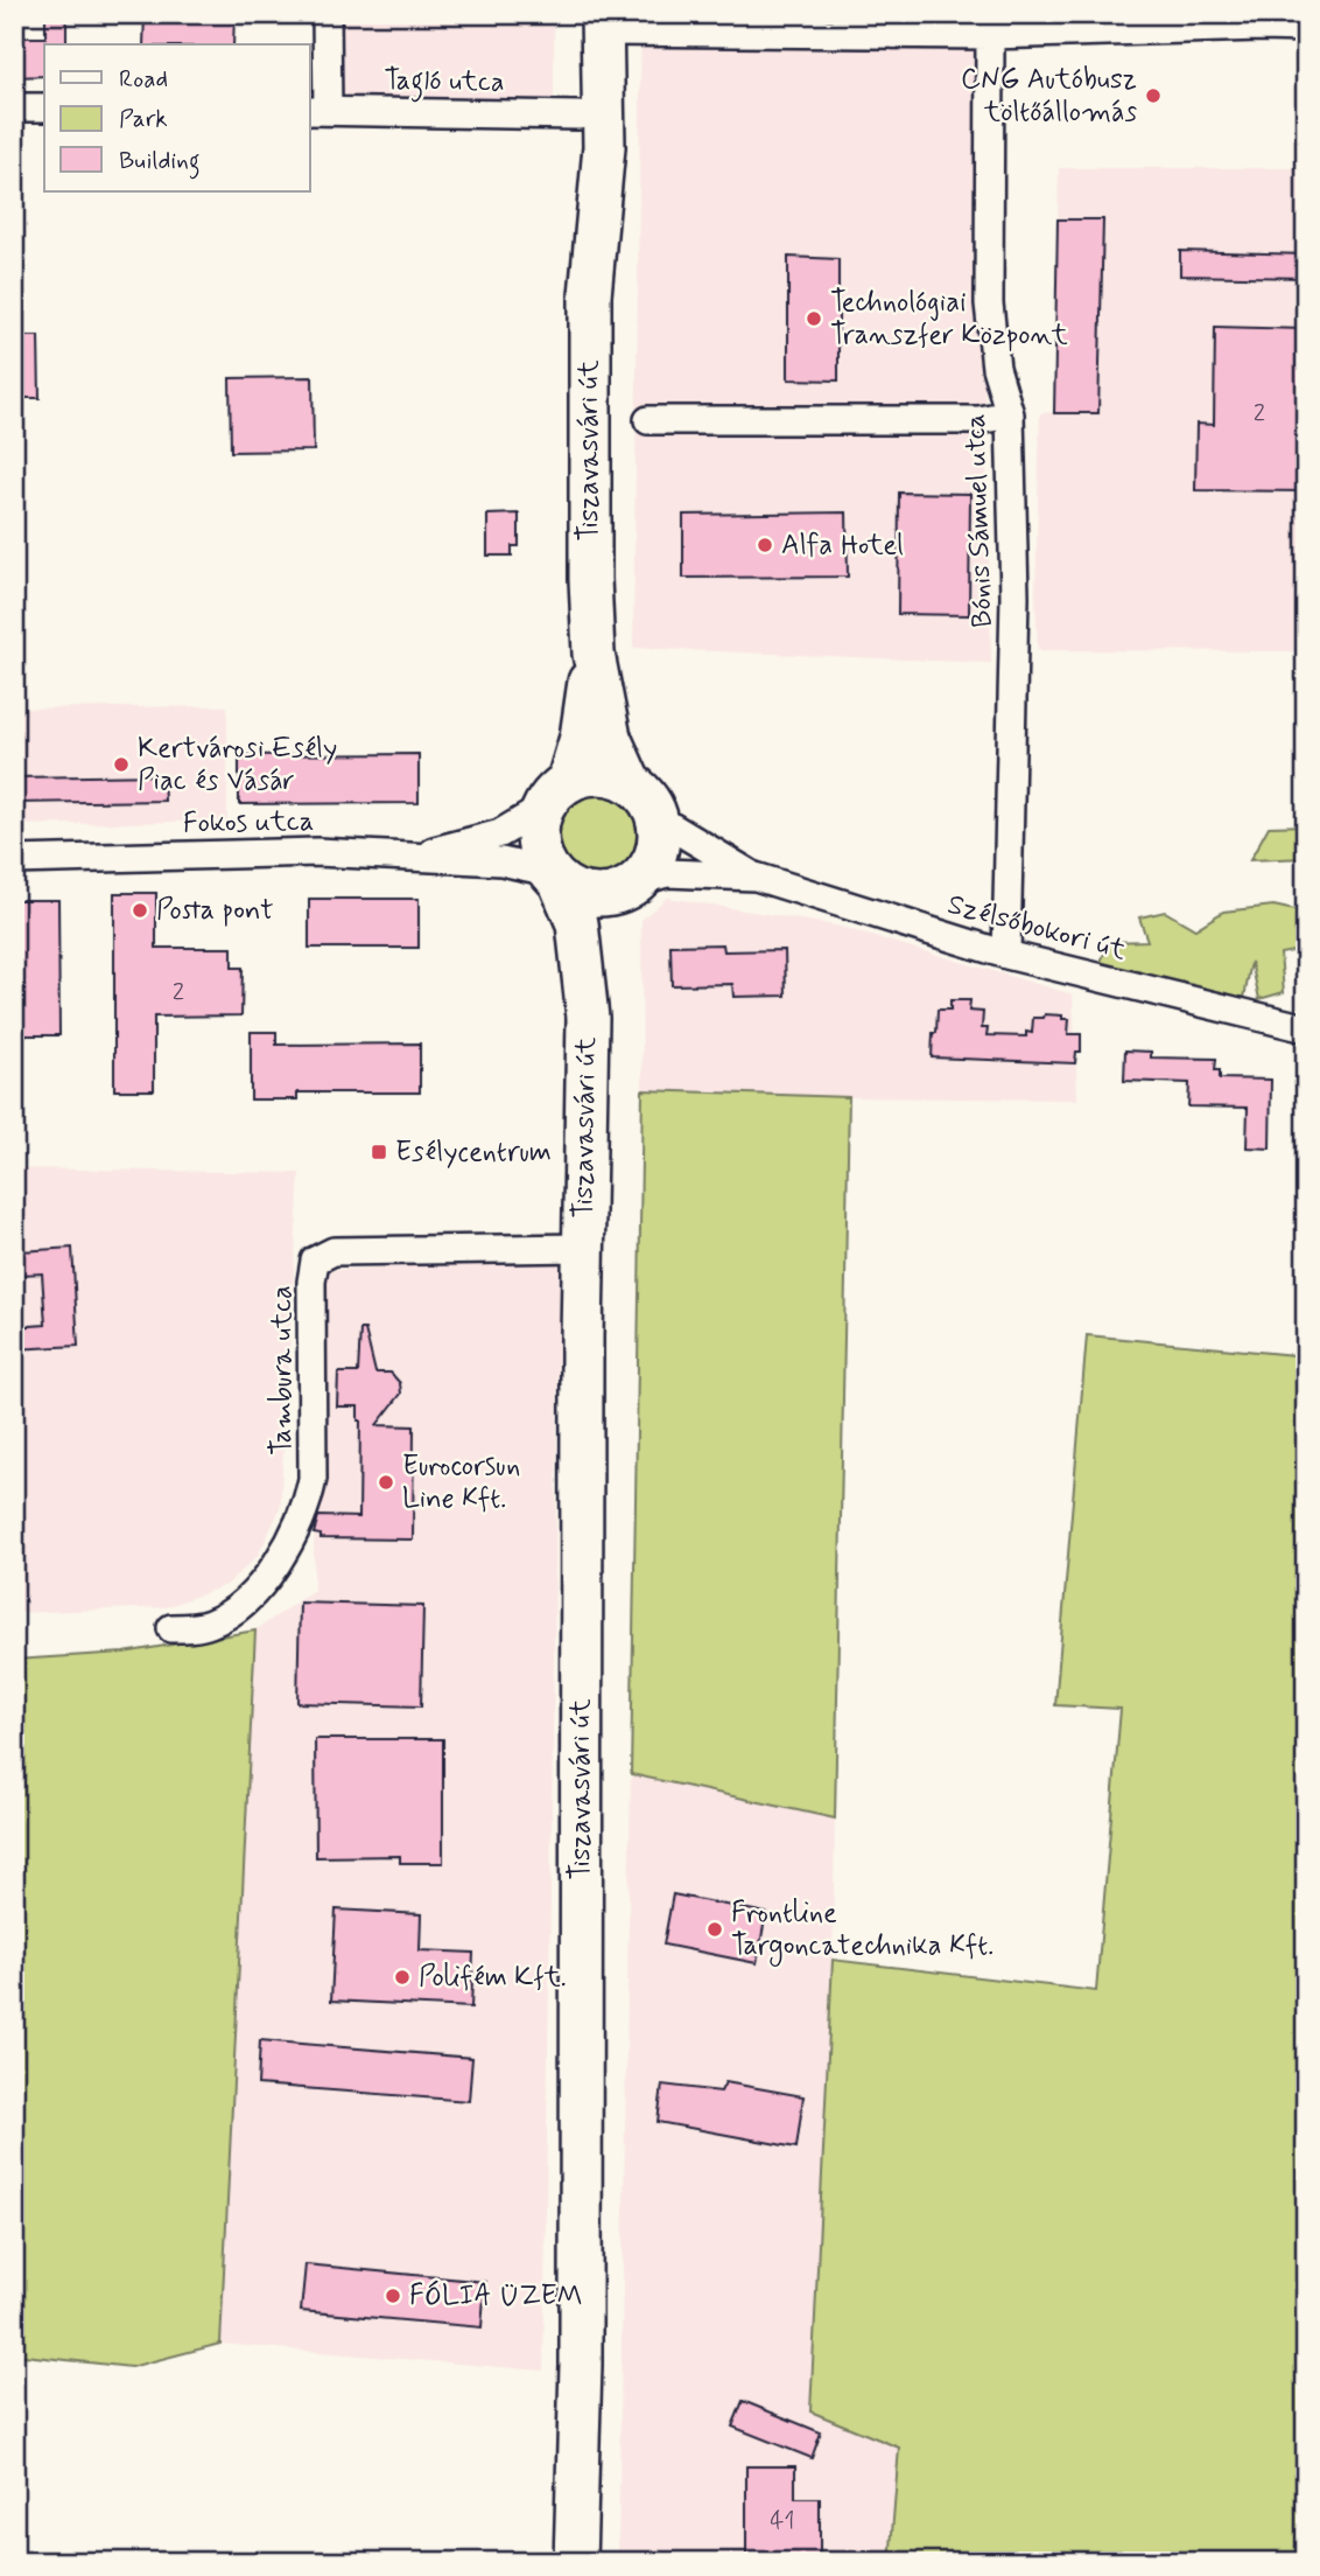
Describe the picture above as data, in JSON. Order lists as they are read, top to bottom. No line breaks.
{"streets":{"main road":["Tiszavasvári út"],"street":["Tagló utca","Bónis Sámuel utca","Fokos utca","Szélsőbokori út","Tambura utca"]},"crossings":[["Tagló utca","Tiszavasvári út"],["Tiszavasvári út","Tambura utca"],["Bónis Sámuel utca","Szélsőbokori út"]],"places":{"other":["CNG Autóbusz töltőállomás","Technológiai Transzfer Központ","Alfa Hotel","Kertvárosi Esély Piac és Vásár","Posta pont","Eurocorsun Line Kft.","Frontline Targoncatechnika Kft.","Polifém Kft.","FÓLIA ÜZEM"],"transit":["Esélycentrum"]},"house_numbers":["2","2","41"],"legend":["Road","Park","Building"]}
